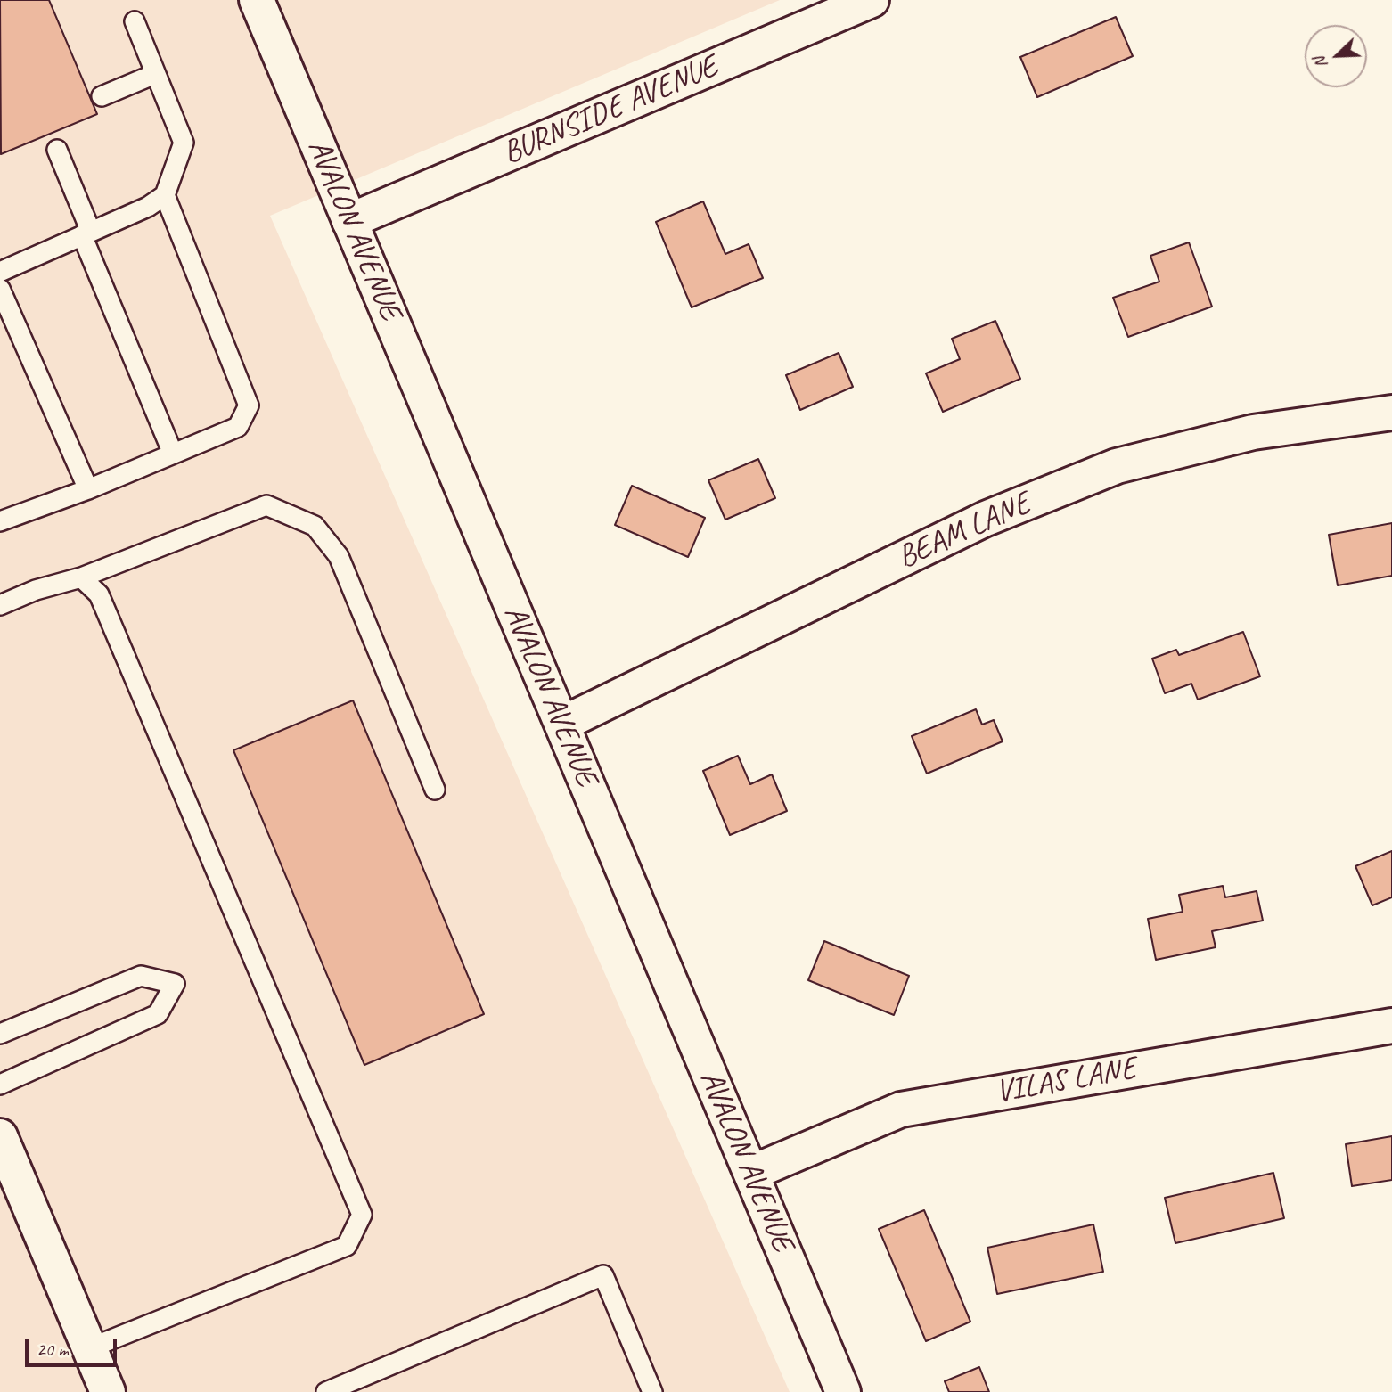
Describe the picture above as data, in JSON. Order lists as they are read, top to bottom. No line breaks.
{"streets":{"street":["BURNSIDE AVENUE","AVALON AVENUE","BEAM LANE","VILAS LANE"]},"crossings":[["BURNSIDE AVENUE","AVALON AVENUE"],["AVALON AVENUE","BEAM LANE"],["AVALON AVENUE","VILAS LANE"]],"scale_bar":"20 m","north":"bottom left"}
